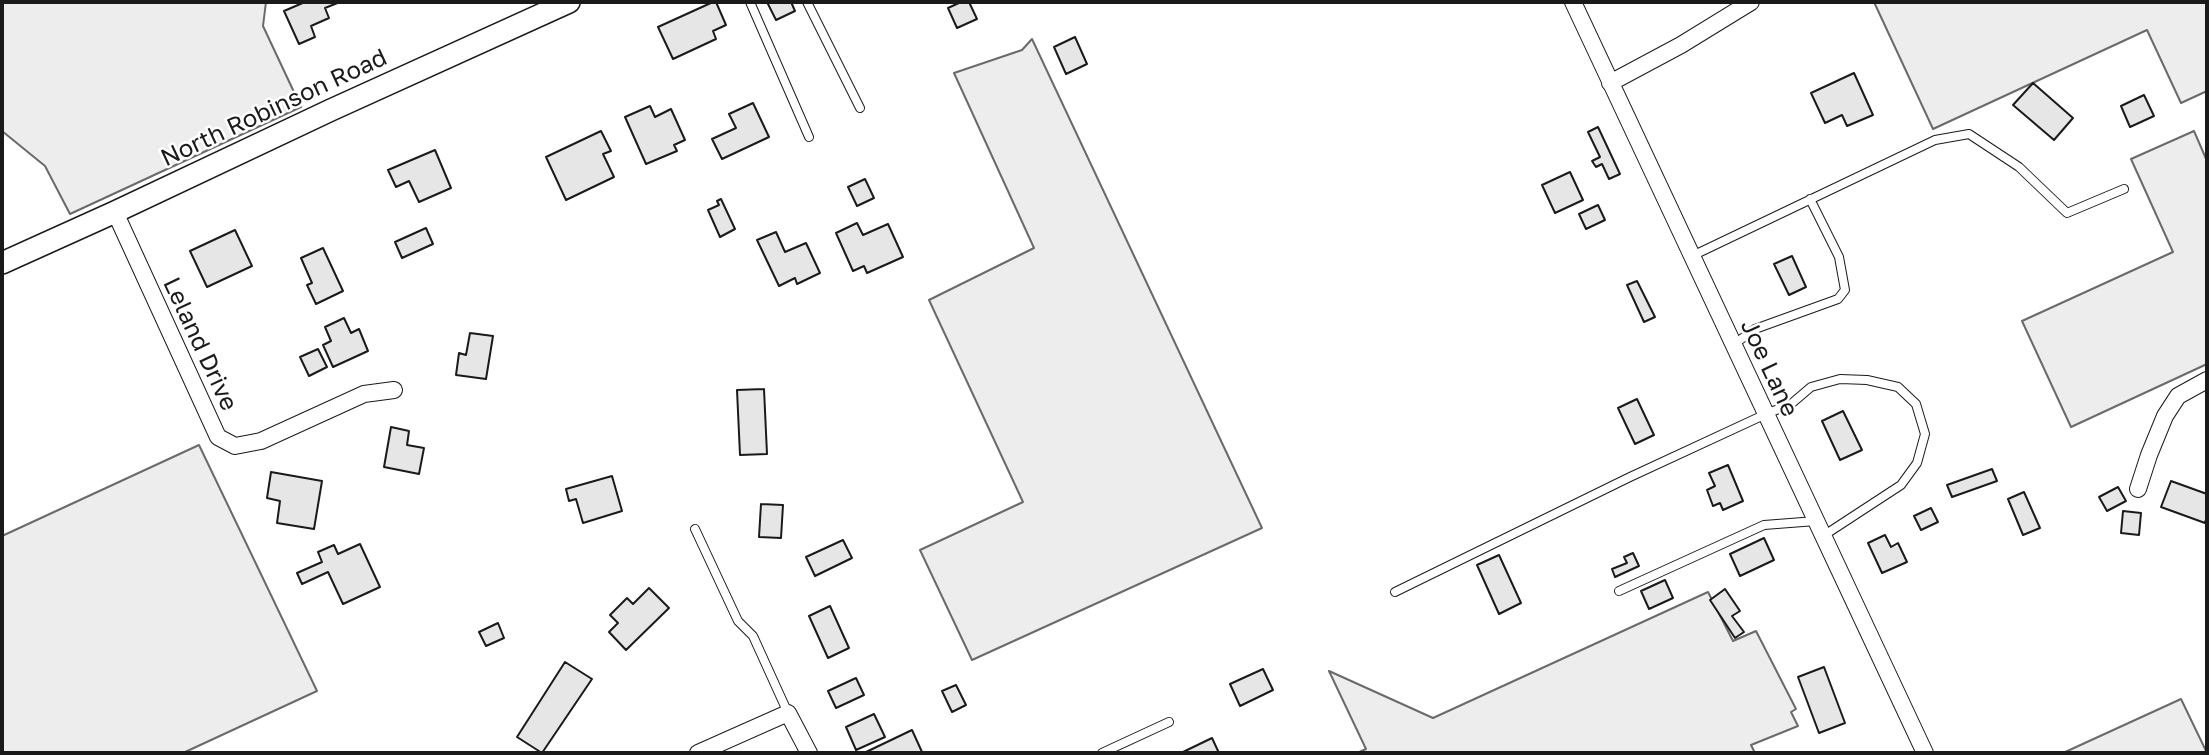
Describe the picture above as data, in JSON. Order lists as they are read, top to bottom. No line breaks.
{"streets":{"street":["North Robinson Road","Leland Drive","Joe Lane"]},"crossings":[["North Robinson Road","Leland Drive"]]}
